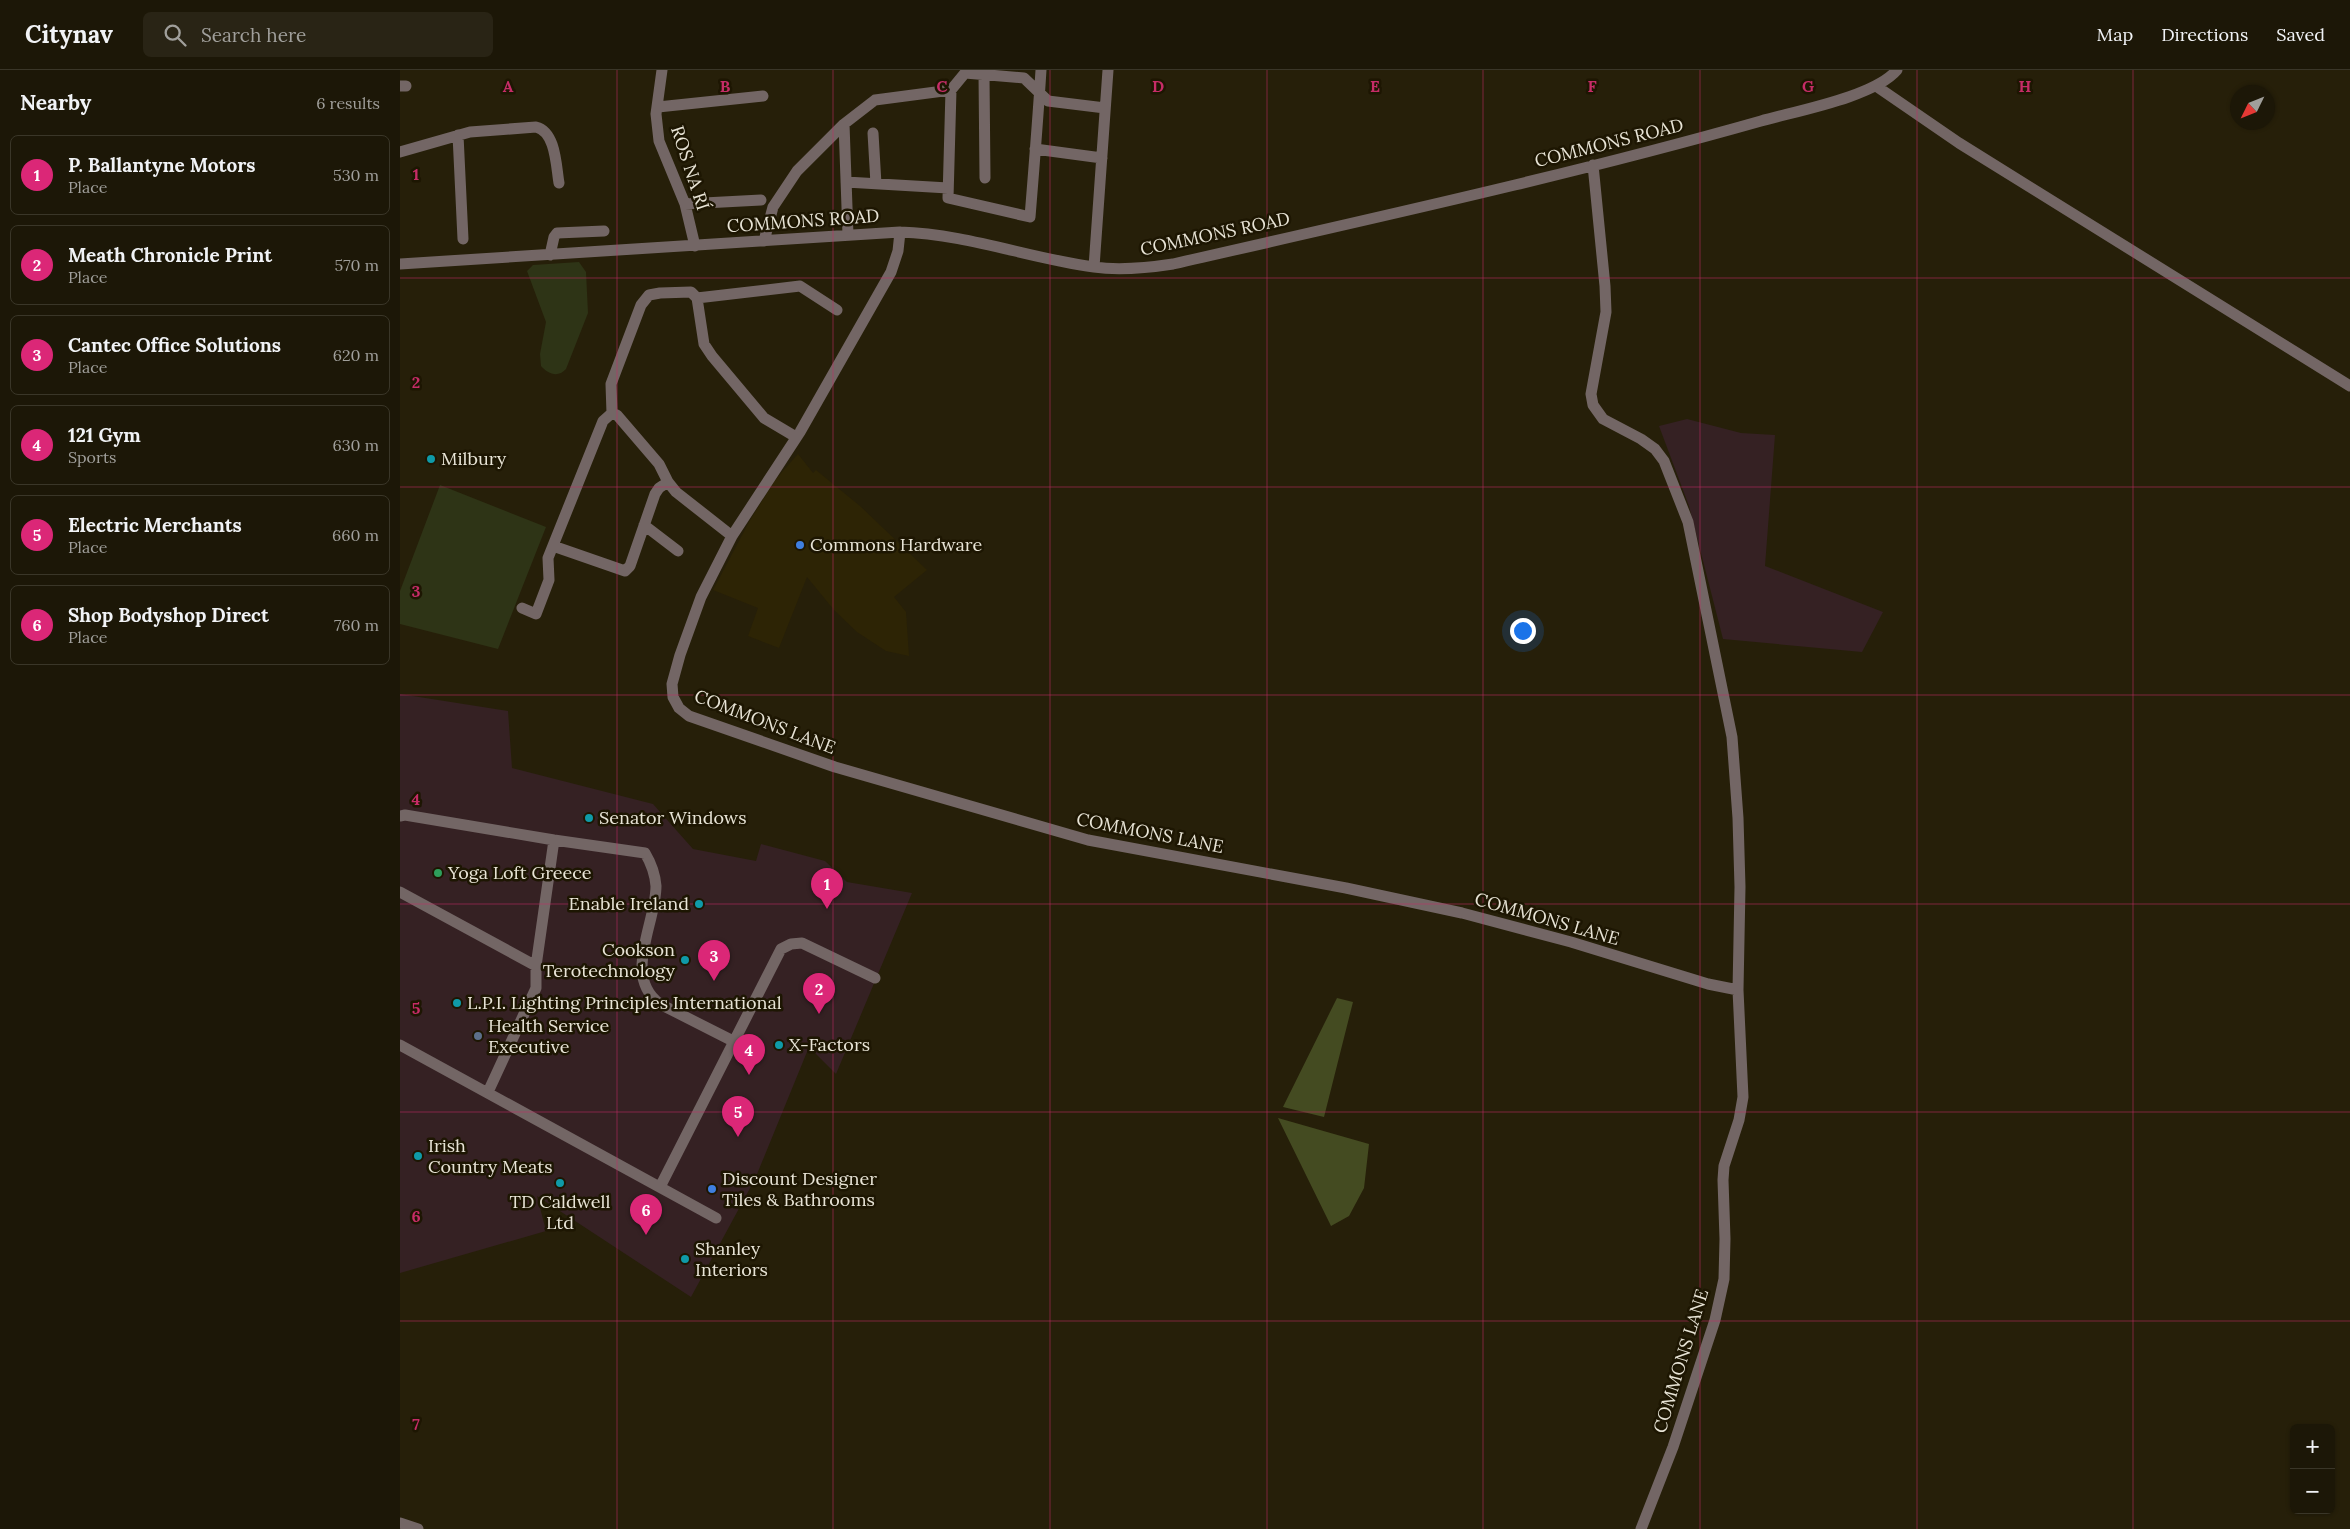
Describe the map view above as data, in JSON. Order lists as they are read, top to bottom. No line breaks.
{"streets":{"street":["COMMONS ROAD","ROS NA RÍ","COMMONS LANE"]},"crossings":[["COMMONS ROAD","ROS NA RÍ"],["COMMONS ROAD","COMMONS LANE"]],"places":["Milbury","Commons Hardware","Senator Windows","Yoga Loft Greece","Enable Ireland","Cookson Terotechnology","L.P.I. Lighting Principles International","Health Service Executive","X-Factors","Irish Country Meats","TD Caldwell Ltd","Discount Designer Tiles & Bathrooms","Shanley Interiors"],"north":"bottom left","page":{"header":"Citynav","search":"Search here","nav":["Map","Directions","Saved"],"heading":["Nearby","6 results"],"list":[{"mark":"1","name":"P. Ballantyne Motors","note":"Place","value":"530 m"},{"mark":"2","name":"Meath Chronicle Print","note":"Place","value":"570 m"},{"mark":"3","name":"Cantec Office Solutions","note":"Place","value":"620 m"},{"mark":"4","name":"121 Gym","note":"Sports","value":"630 m"},{"mark":"5","name":"Electric Merchants","note":"Place","value":"660 m"},{"mark":"6","name":"Shop Bodyshop Direct","note":"Place","value":"760 m"}],"pins":["1","3","2","4","5","6"],"map_buttons":["+","−"]},"grid":{"columns":["A","B","C","D","E","F","G","H"],"rows":["1","2","3","4","5","6","7"]}}
